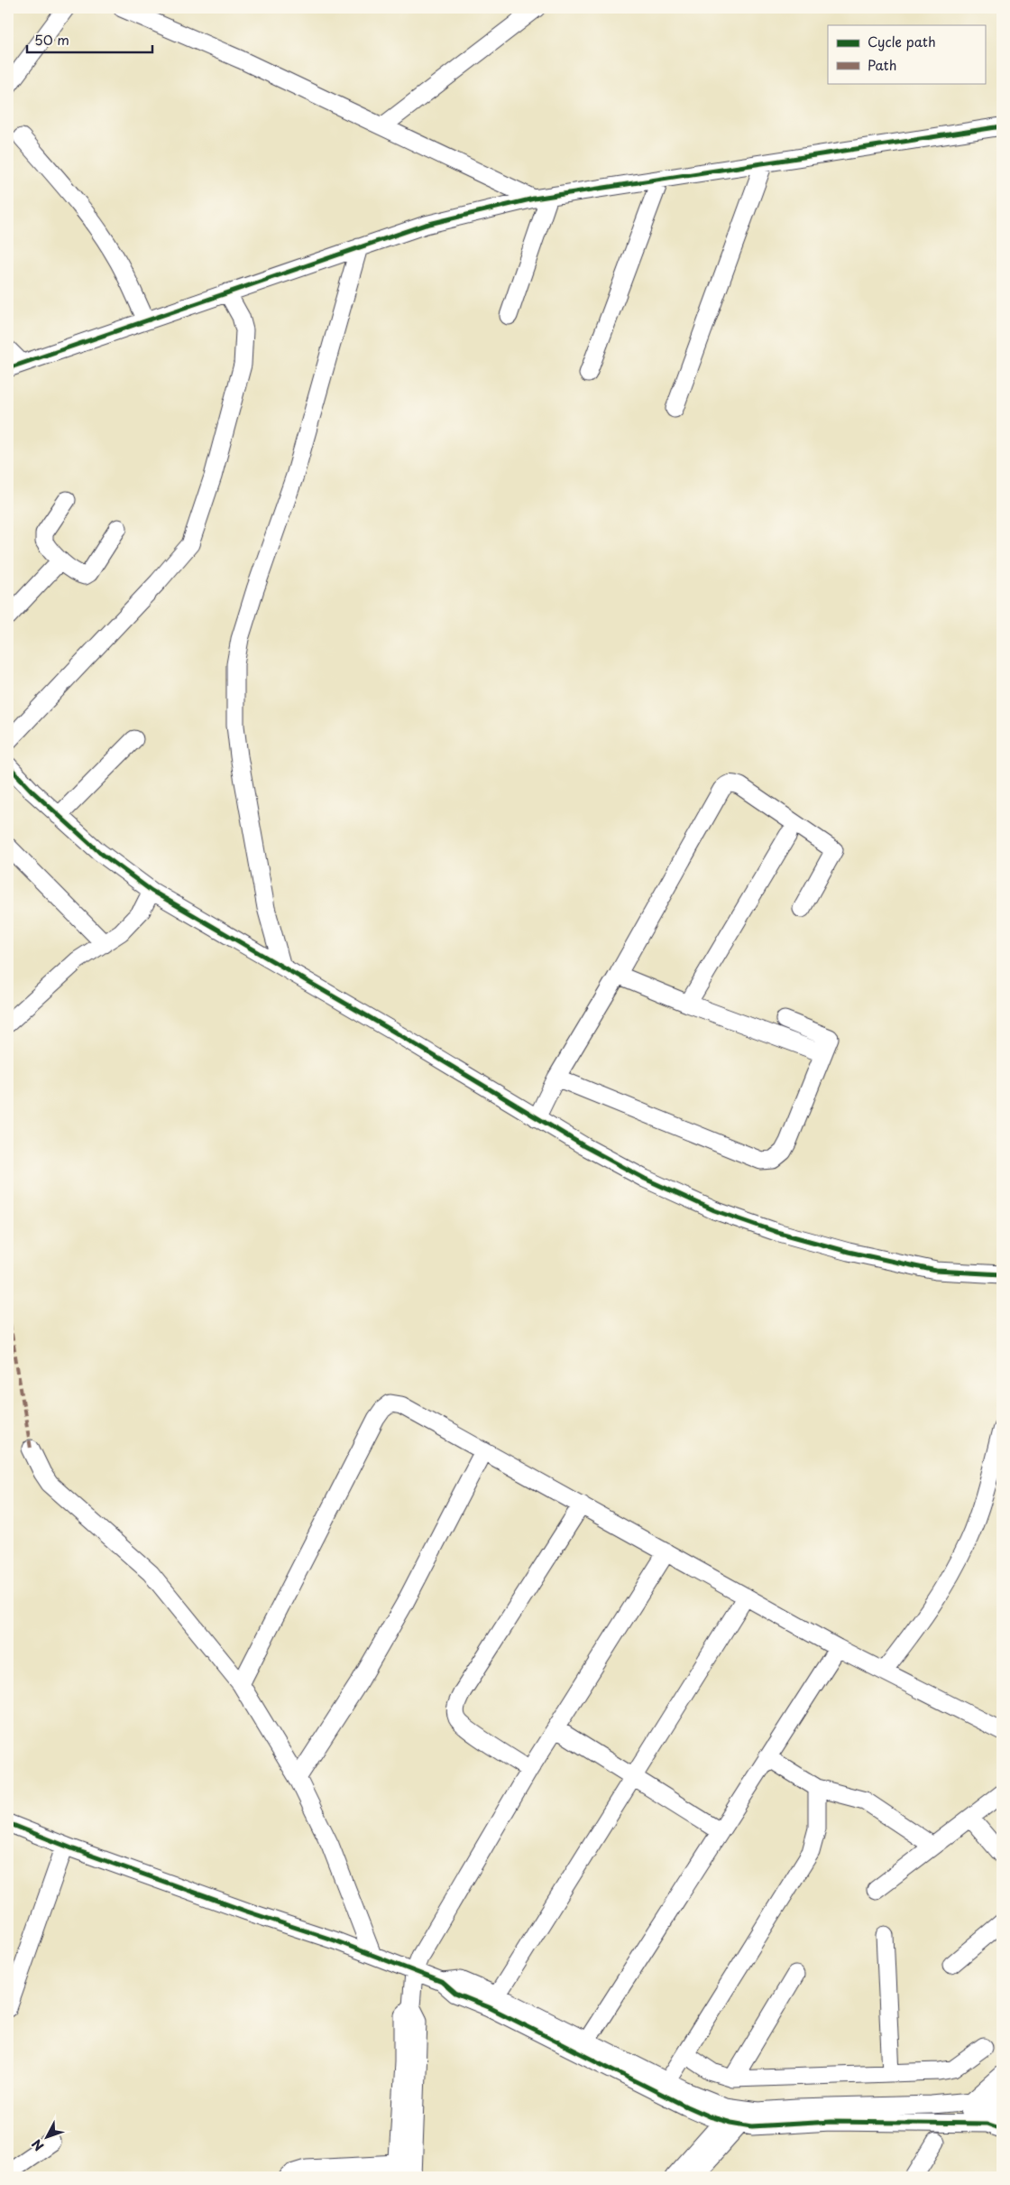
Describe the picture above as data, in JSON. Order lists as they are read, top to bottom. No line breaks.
{"legend":["Cycle path","Path"],"scale_bar":"50 m","north":"bottom left"}
